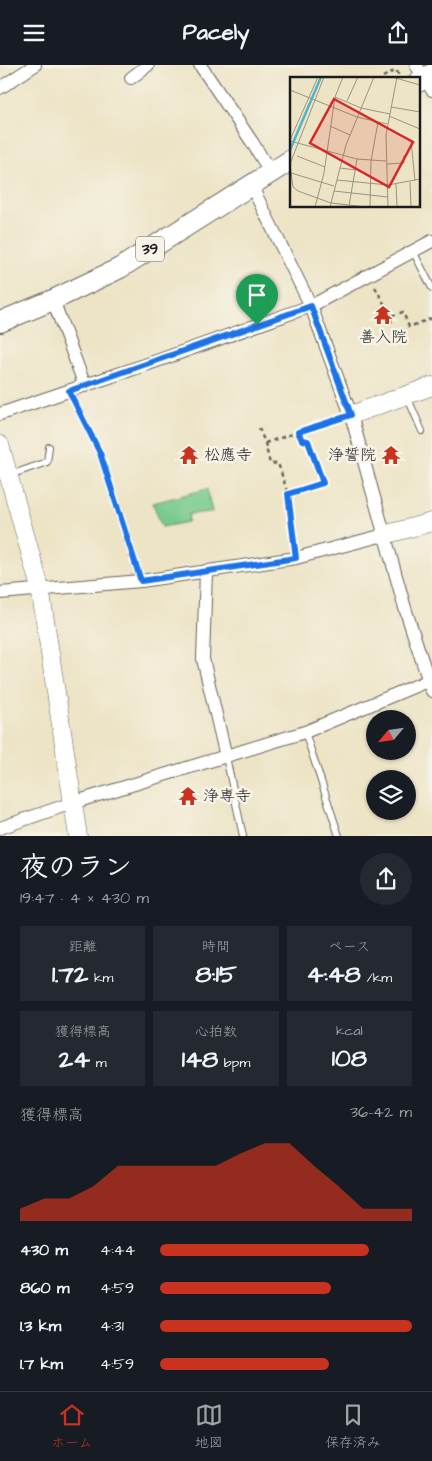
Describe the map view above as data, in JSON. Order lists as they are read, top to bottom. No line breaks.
{"streets":{"main road":["39"]},"places":{"temple":["善入院","松應寺","浄誓院","浄専寺"]},"north":"bottom left","page":{"header":"Pacely","heading":["夜のラン","19:47 · 4 × 430 m"],"stats":[["距離","1.72 km"],["時間","8:15"],["ペース","4:48 /km"],["獲得標高","24 m"],["心拍数","148 bpm"],["kcal","108"]],"chart":["獲得標高","36–42 m"],"list":[{"name":"430 m","note":"4:44"},{"name":"860 m","note":"4:59"},{"name":"1.3 km","note":"4:31"},{"name":"1.7 km","note":"4:59"}],"tabs":["ホーム","地図","保存済み"]}}
